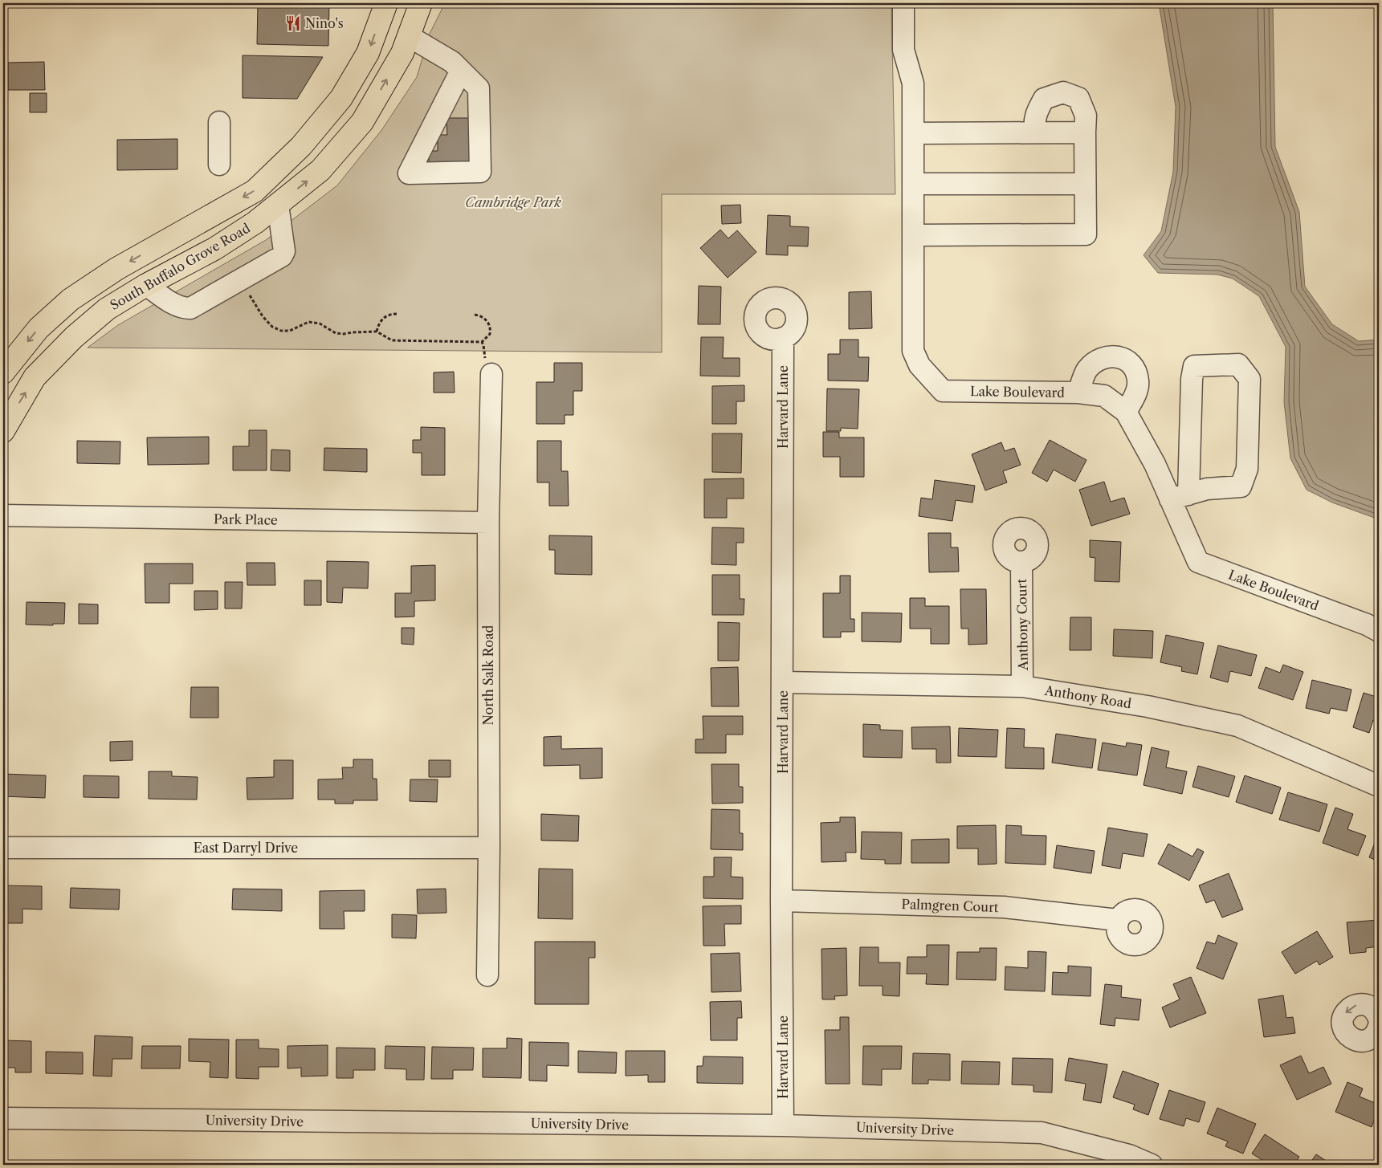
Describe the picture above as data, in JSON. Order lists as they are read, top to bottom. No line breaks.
{"streets":{"main road":["South Buffalo Grove Road"],"street":["Lake Boulevard","Harvard Lane","Park Place","Anthony Court","North Salk Road","Anthony Road","East Darryl Drive","Palmgren Court","University Drive"]},"crossings":[["Harvard Lane","Anthony Road"],["Harvard Lane","Palmgren Court"],["Harvard Lane","University Drive"],["Park Place","North Salk Road"],["Anthony Court","Anthony Road"],["North Salk Road","East Darryl Drive"]],"parks":["Cambridge Park"],"places":{"restaurant":["Nino's"]}}
